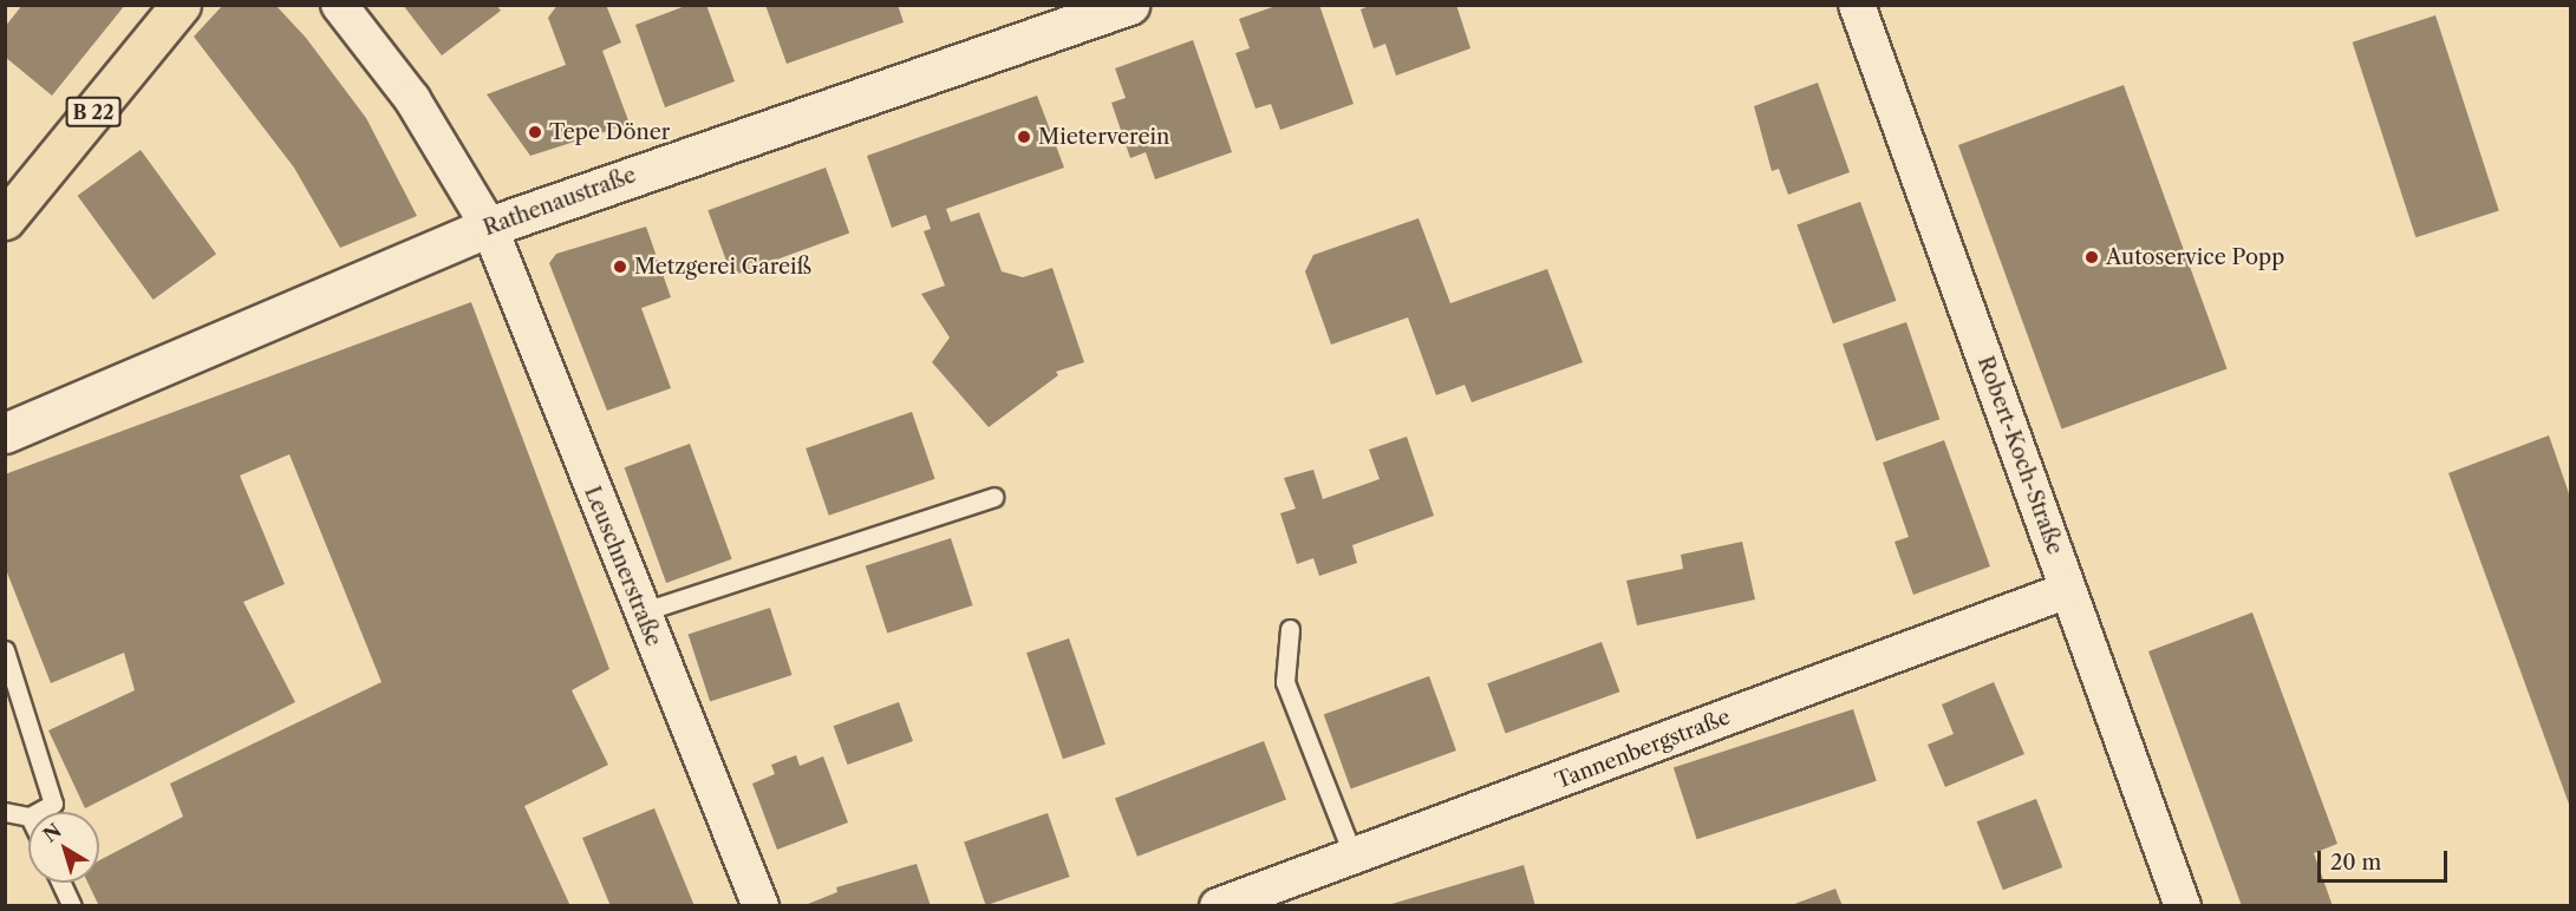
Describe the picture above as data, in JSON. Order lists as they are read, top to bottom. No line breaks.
{"streets":{"main road":["B 22","Rathenaustraße"],"street":["Robert-Koch-Straße","Leuschnerstraße","Tannenbergstraße"]},"crossings":[["Rathenaustraße","Leuschnerstraße"],["Robert-Koch-Straße","Tannenbergstraße"]],"places":["Tepe Döner","Mieterverein","Autoservice Popp","Metzgerei Gareiß"],"scale_bar":"20 m","north":"top left"}
